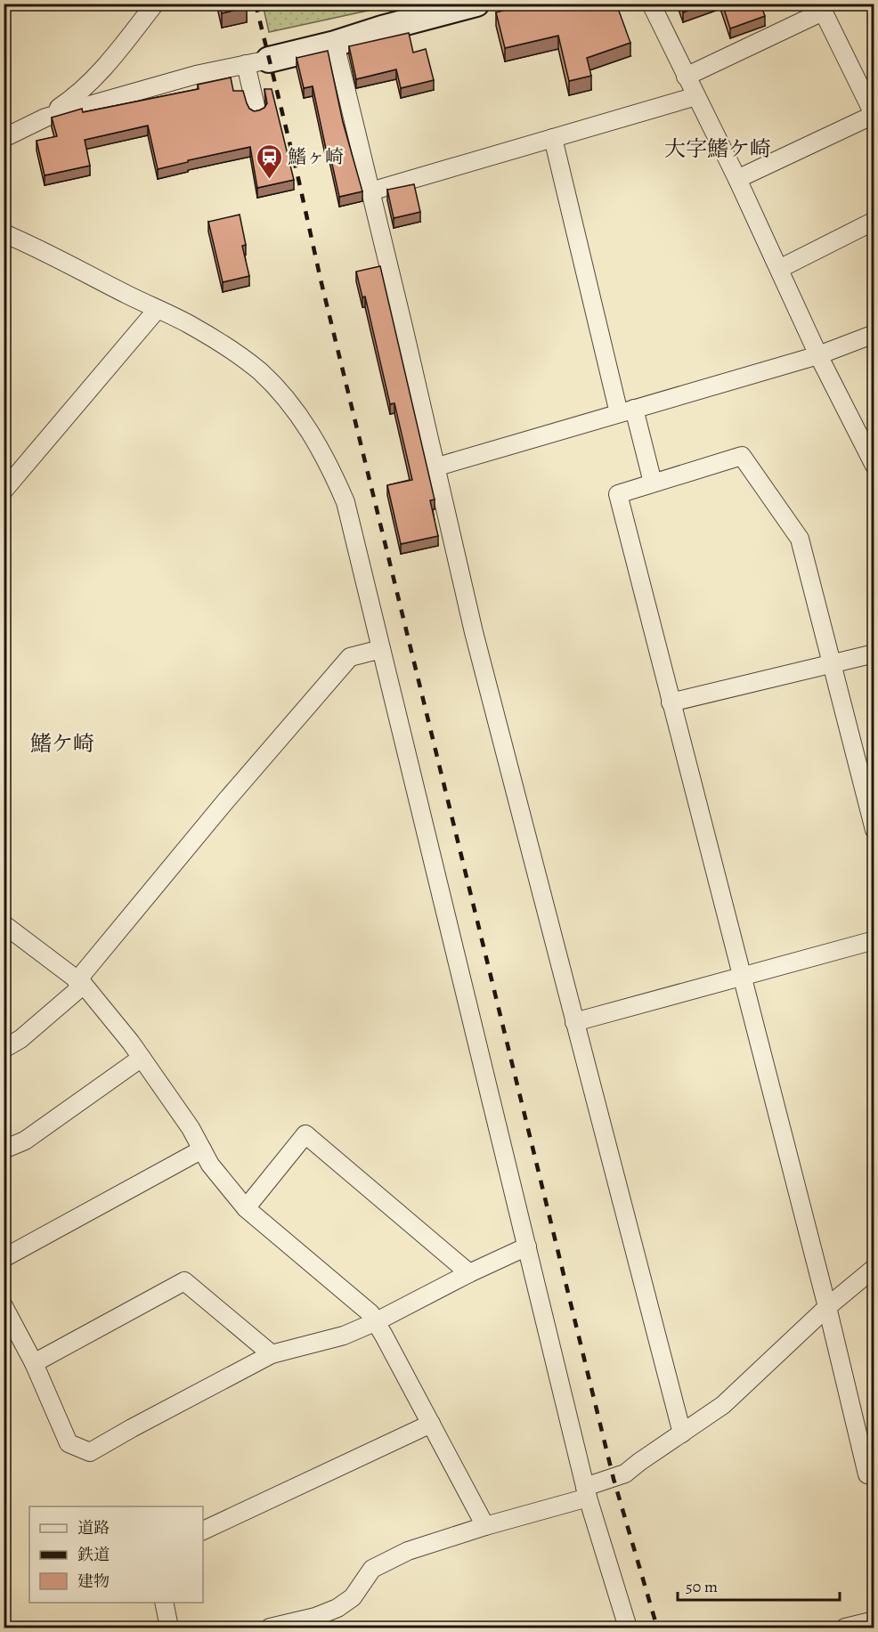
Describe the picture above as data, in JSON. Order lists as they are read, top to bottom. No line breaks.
{"districts":["大字鰭ケ崎","鰭ケ崎"],"places":{"station":["鰭ヶ崎"]},"legend":["道路","鉄道","建物"],"scale_bar":"50 m"}
